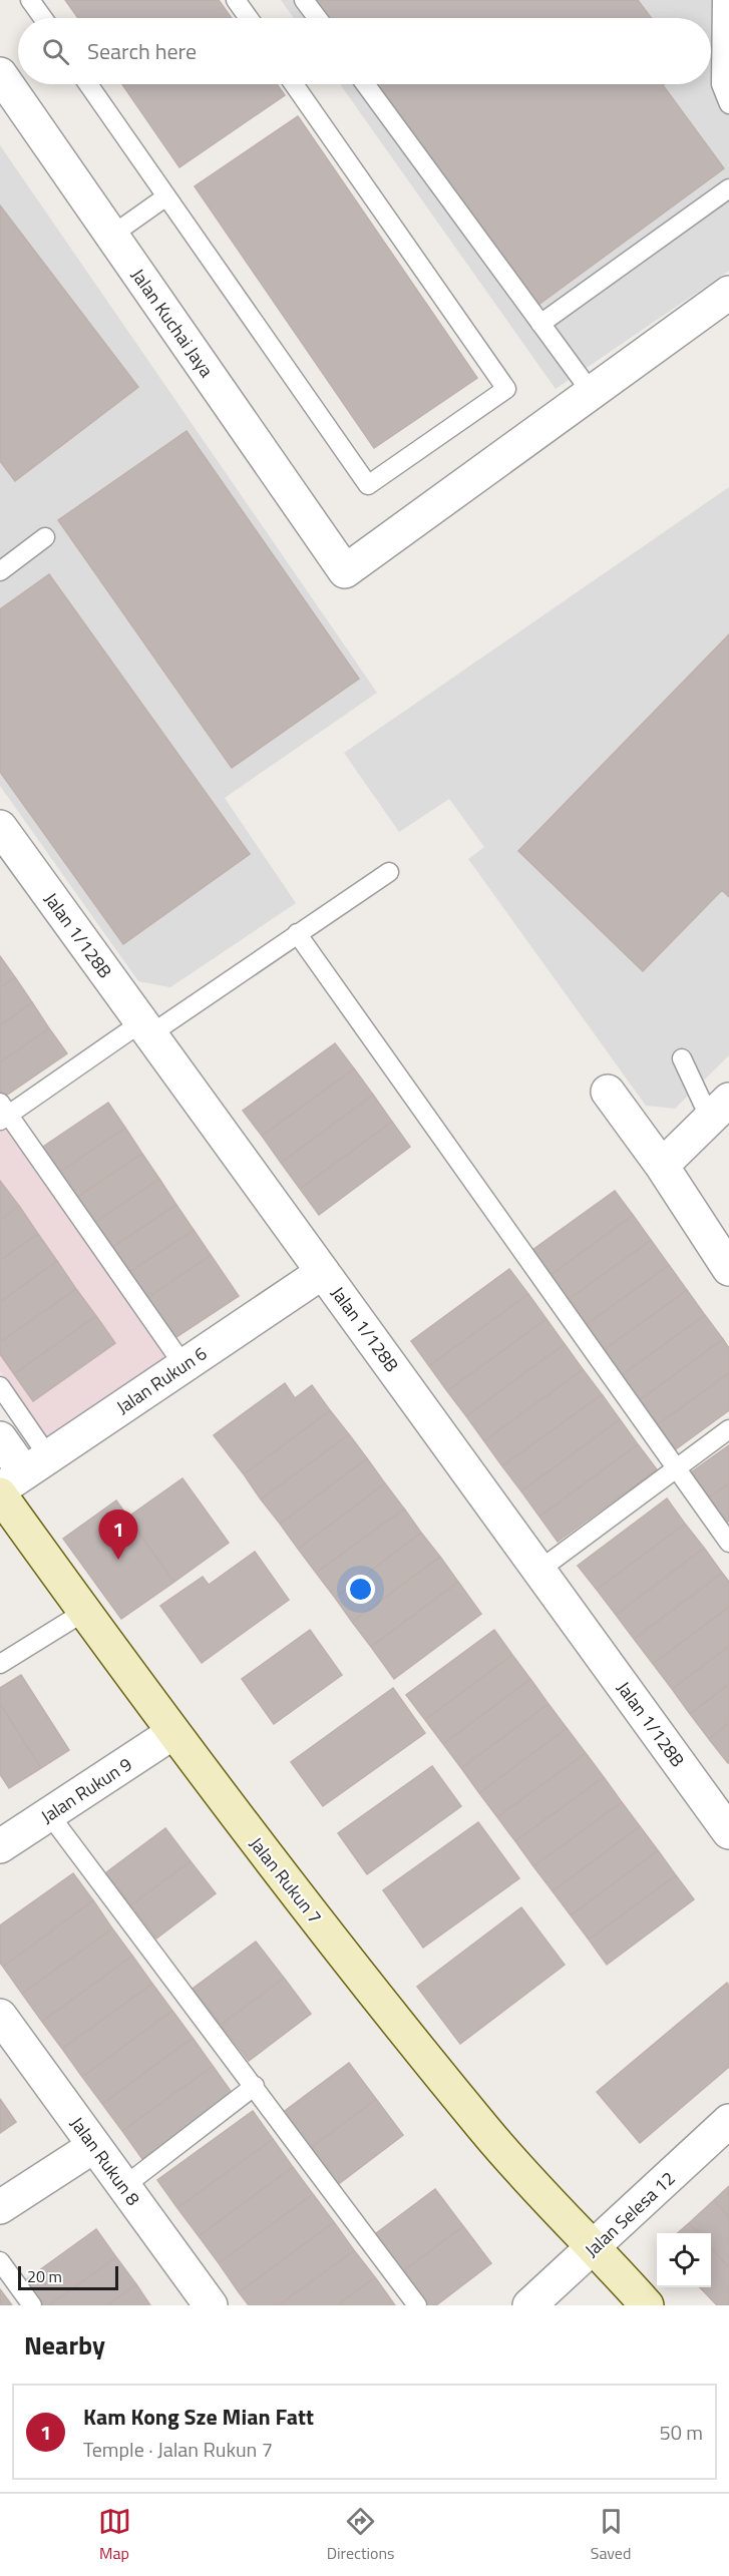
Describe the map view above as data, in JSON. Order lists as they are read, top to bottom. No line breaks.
{"streets":{"street":["Jalan Kuchai Jaya","Jalan 1/128B","Jalan Rukun 6","Jalan Rukun 9","Jalan Rukun 7","Jalan Rukun 8","Jalan Selesa 12"]},"crossings":[["Jalan 1/128B","Jalan Rukun 6"],["Jalan Rukun 9","Jalan Rukun 7"],["Jalan Rukun 7","Jalan Selesa 12"]],"scale_bar":"20 m","page":{"search":"Search here","pins":"1","scale":"20 m","heading":"Nearby","list":[{"mark":"1","name":"Kam Kong Sze Mian Fatt","note":"Temple · Jalan Rukun 7","value":"50 m"}],"nav":["Map","Directions","Saved"]}}
